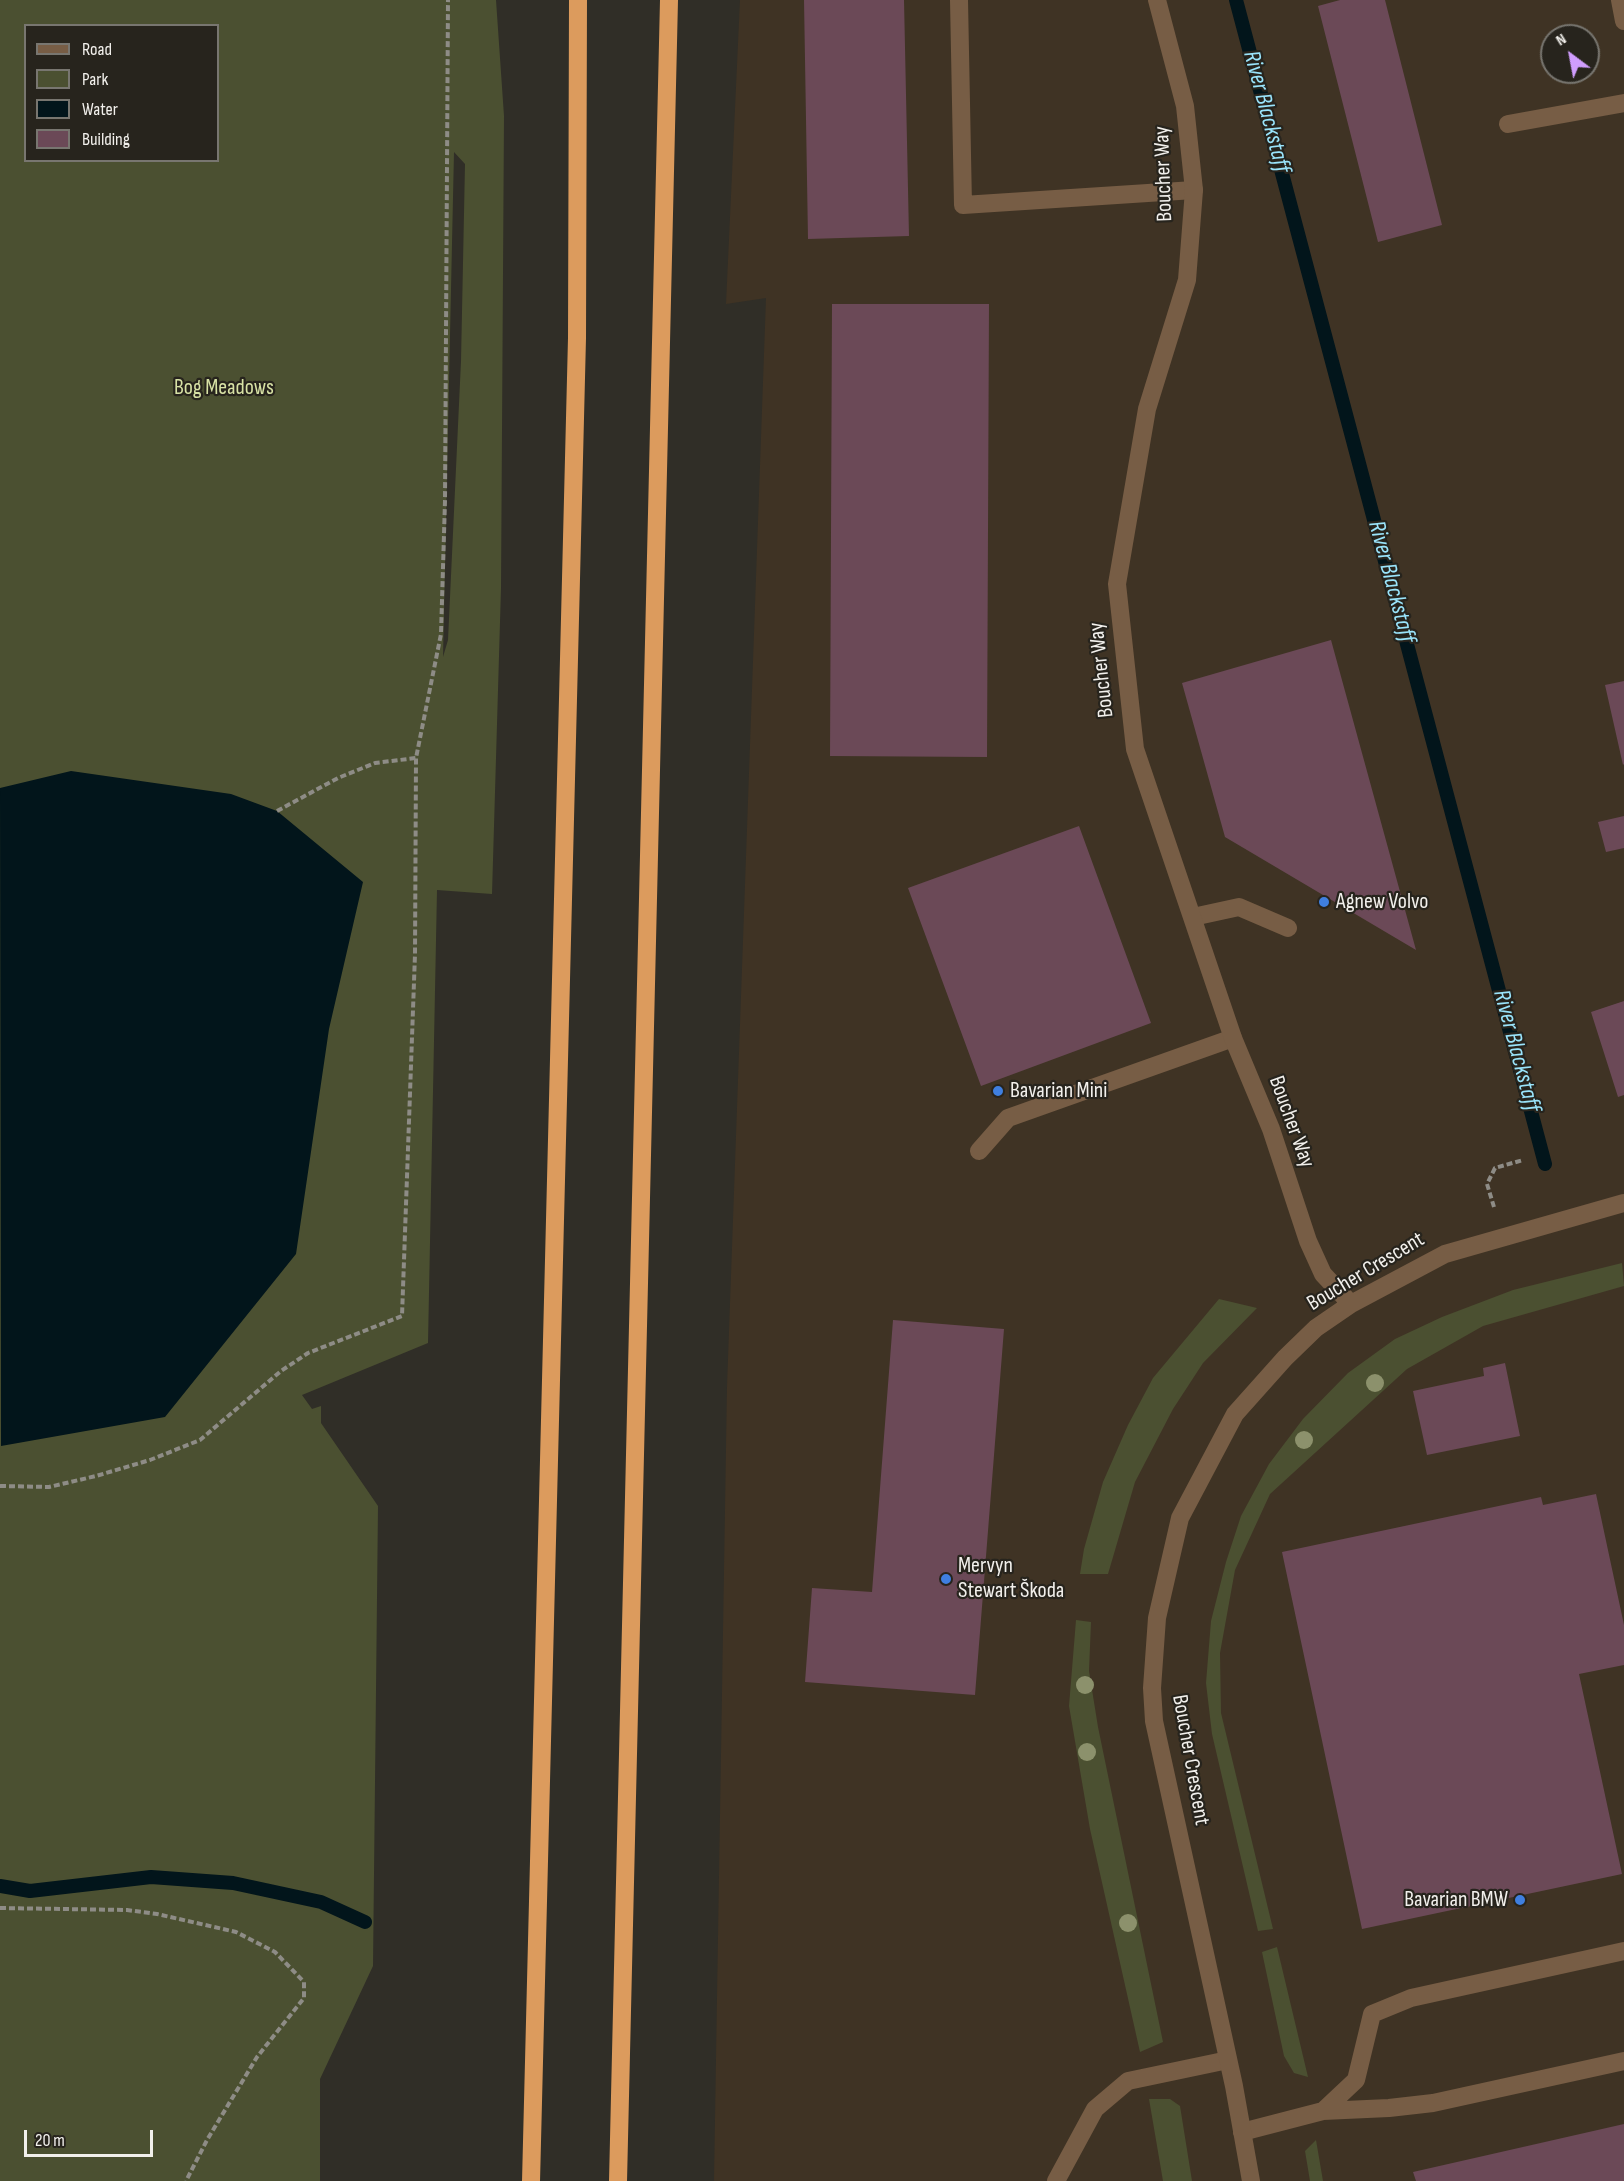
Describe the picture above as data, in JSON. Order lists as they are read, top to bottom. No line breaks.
{"streets":{"street":["Boucher Way","Boucher Crescent"]},"crossings":[["Boucher Way","Boucher Crescent"]],"water":["River Blackstaff"],"parks":["Bog Meadows"],"places":["Agnew Volvo","Bavarian Mini","Mervyn Stewart Škoda","Bavarian BMW"],"legend":["Road","Park","Water","Building"],"scale_bar":"20 m","north":"top left"}
